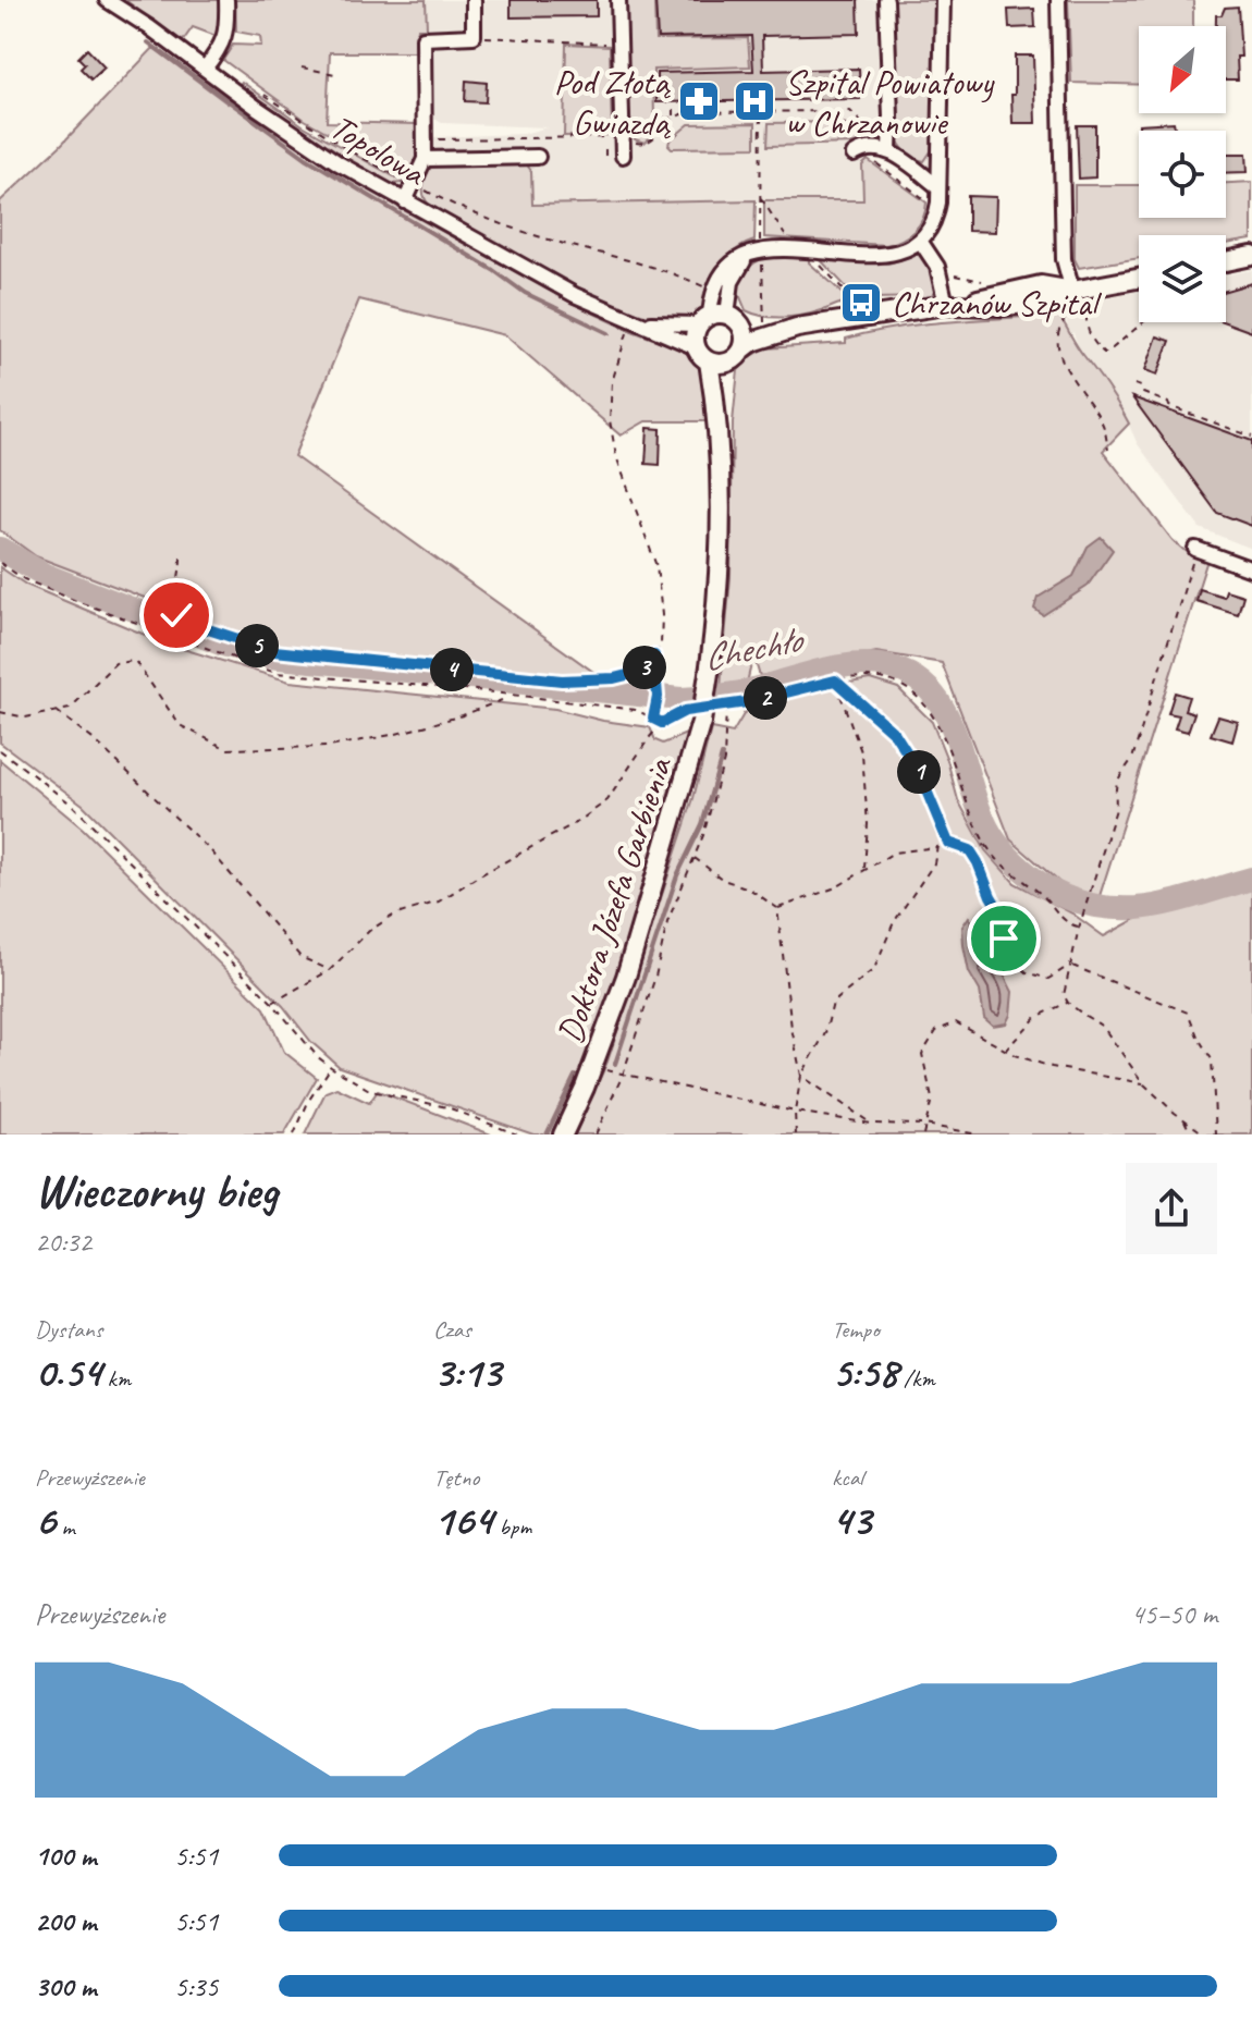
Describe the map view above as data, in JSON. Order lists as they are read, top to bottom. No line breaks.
{"streets":{"main road":["Topolowa","Doktora Józefa Garbienia"]},"crossings":[["Topolowa","Doktora Józefa Garbienia"]],"water":["Chechło"],"places":{"pharmacy":["Pod Złotą Gwiazdą"],"hospital":["Szpital Powiatowy w Chrzanowie"],"bus stop":["Chrzanów Szpital"]},"north":"bottom left","page":{"pins":["5","3","4","2","1"],"heading":["Wieczorny bieg","20:32"],"stats":[["Dystans","0.54 km"],["Czas","3:13"],["Tempo","5:58 /km"],["Przewyższenie","6 m"],["Tętno","164 bpm"],["kcal","43"]],"chart":["Przewyższenie","45–50 m"],"list":[{"name":"100 m","note":"5:51"},{"name":"200 m","note":"5:51"},{"name":"300 m","note":"5:35"}]}}
